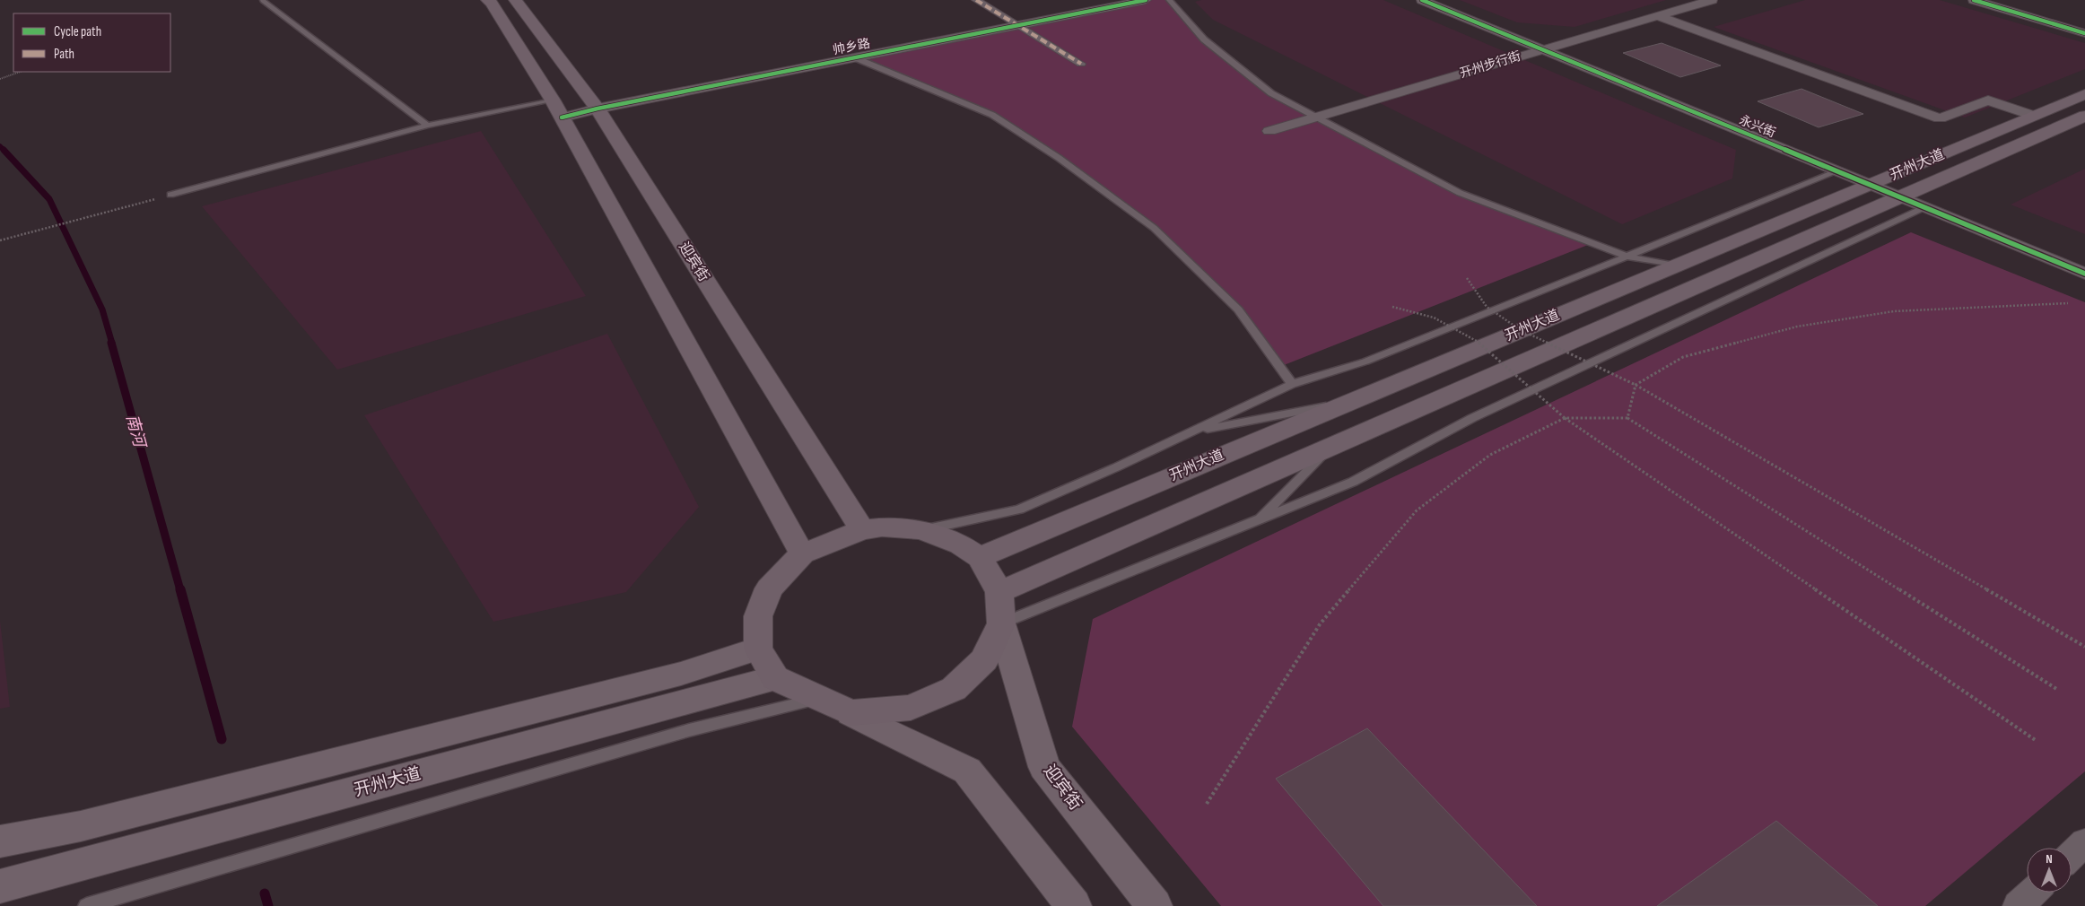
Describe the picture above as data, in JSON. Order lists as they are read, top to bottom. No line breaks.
{"streets":{"highway":["开州大道","迎宾街"],"street":["帅乡路","开州步行街","永兴街"]},"crossings":[["帅乡路","迎宾街"],["开州步行街","永兴街"],["永兴街","开州大道"]],"water":["南河"],"legend":["Cycle path","Path"],"north":"top"}
